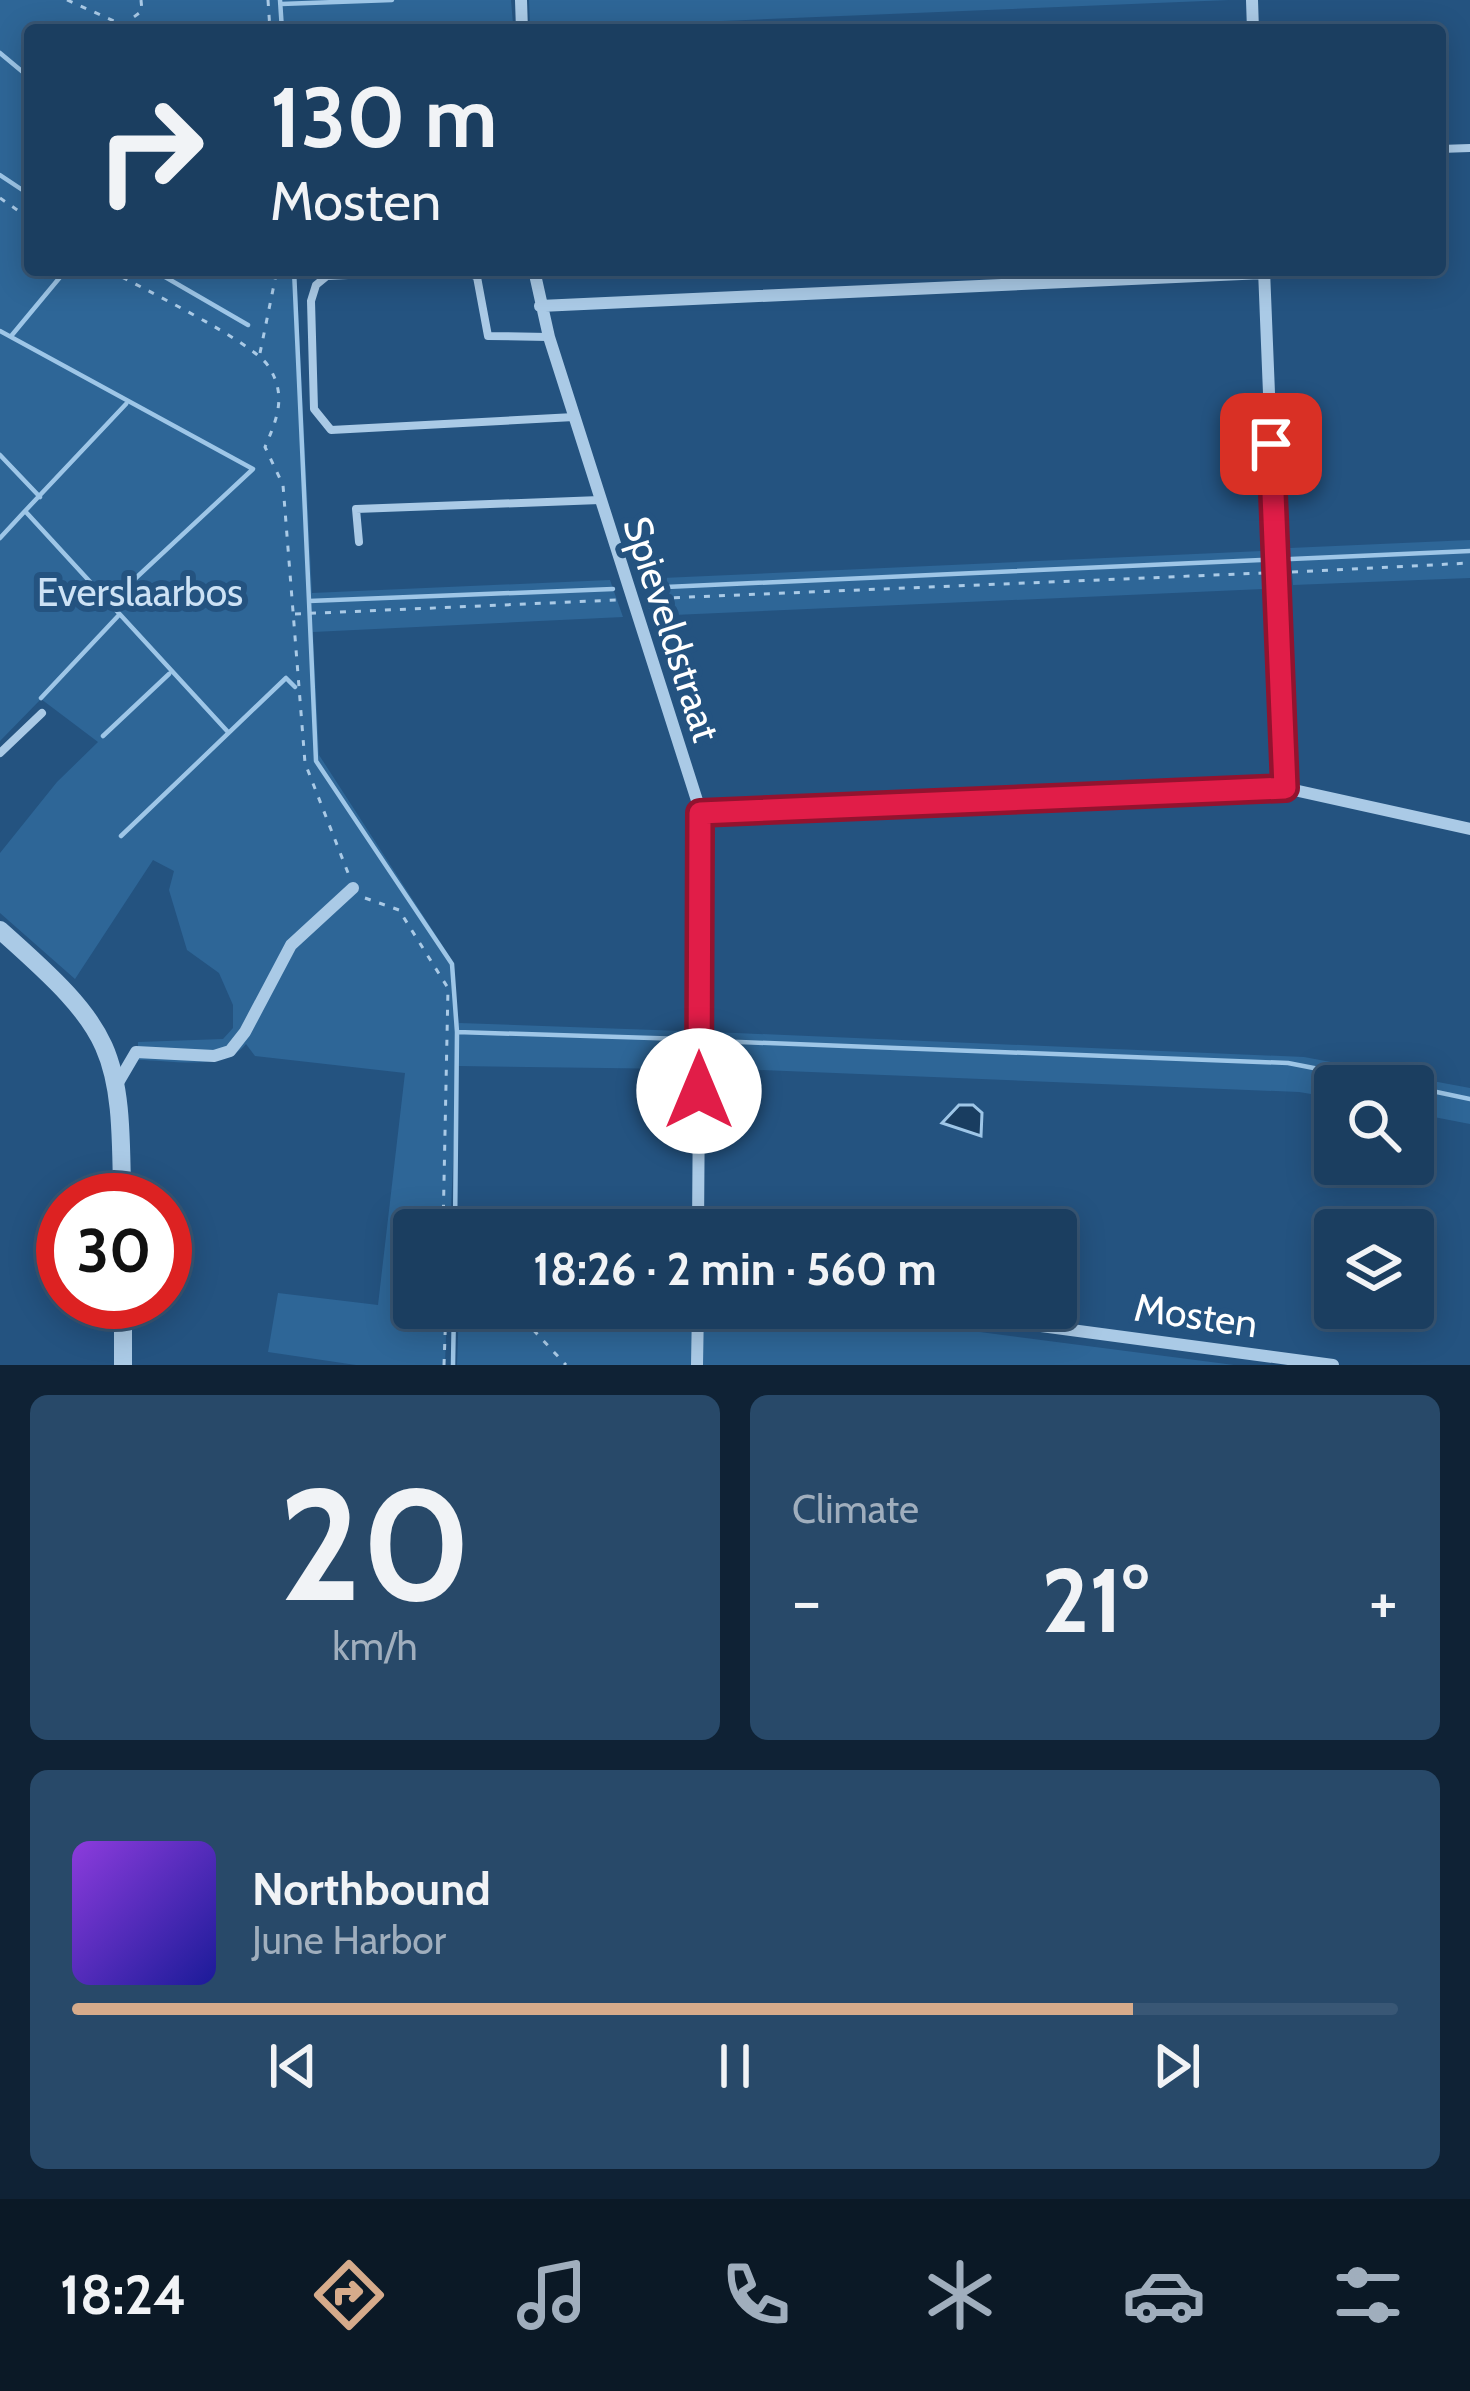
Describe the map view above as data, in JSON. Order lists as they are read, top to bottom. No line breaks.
{"streets":{"street":["Spieveldstraat","Mosten"]},"parks":["Everslaarbos"],"page":{"turn":["130 m","Mosten"],"limit":"30","trip":"18:26 · 2 min · 560 m","tile":[["20","km/h"],"Climate"],"heat":["−","21°","+"],"song":["Northbound","June Harbor"],"tabs":"18:24"}}
